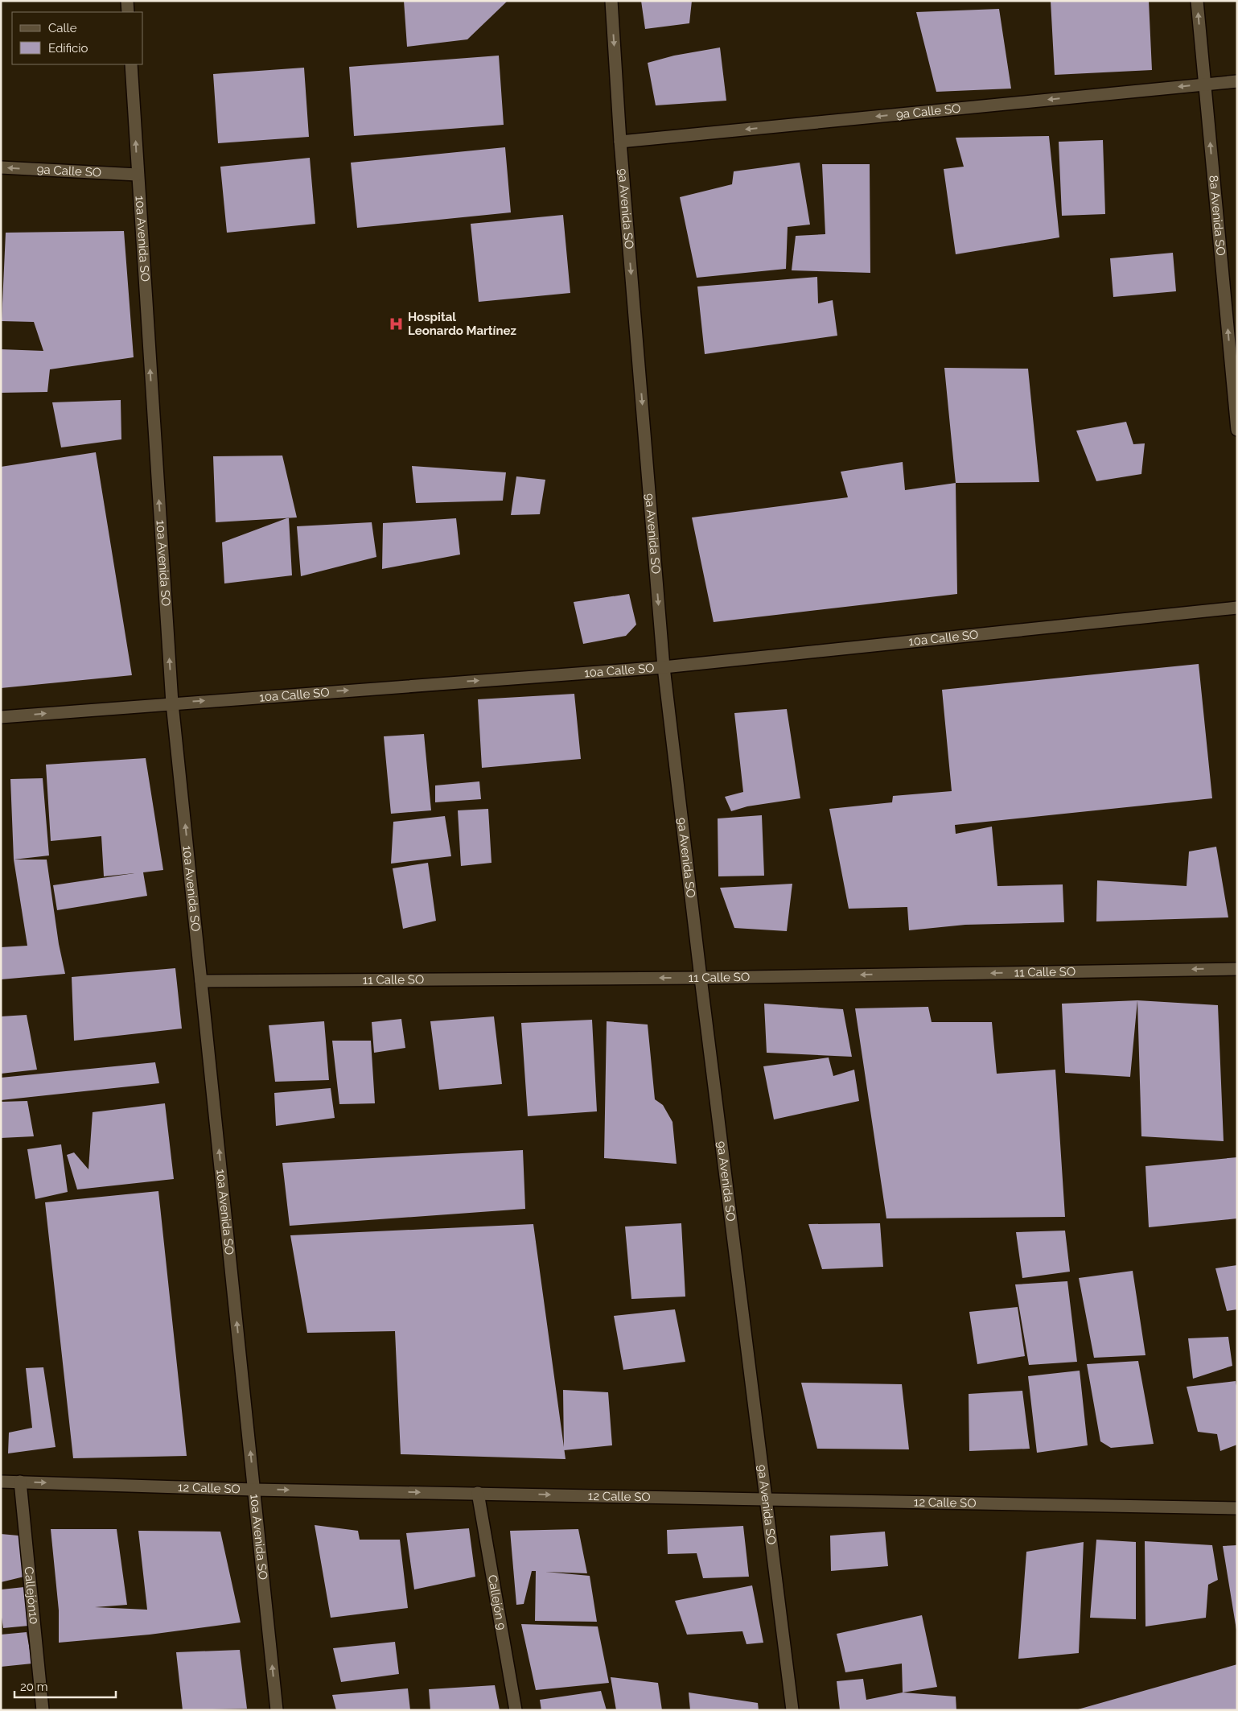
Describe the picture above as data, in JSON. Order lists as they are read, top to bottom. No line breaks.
{"streets":{"street":["9a Calle SO","9a Avenida SO","8a Avenida SO","10a Avenida SO","10a Calle SO","11 Calle SO","12 Calle SO","Callejón10","Callejón 9"]},"crossings":[["9a Calle SO","9a Avenida SO"],["9a Calle SO","8a Avenida SO"],["9a Calle SO","10a Avenida SO"],["9a Avenida SO","10a Calle SO"],["9a Avenida SO","11 Calle SO"],["9a Avenida SO","12 Calle SO"],["10a Avenida SO","10a Calle SO"],["10a Avenida SO","11 Calle SO"],["10a Avenida SO","12 Calle SO"],["12 Calle SO","Callejón10"],["12 Calle SO","Callejón 9"]],"one_way":["9a Calle SO","9a Avenida SO","8a Avenida SO","10a Avenida SO","10a Calle SO","11 Calle SO","12 Calle SO"],"places":{"hospital":["Hospital Leonardo Martínez"]},"legend":["Calle","Edificio"],"scale_bar":"20 m"}
